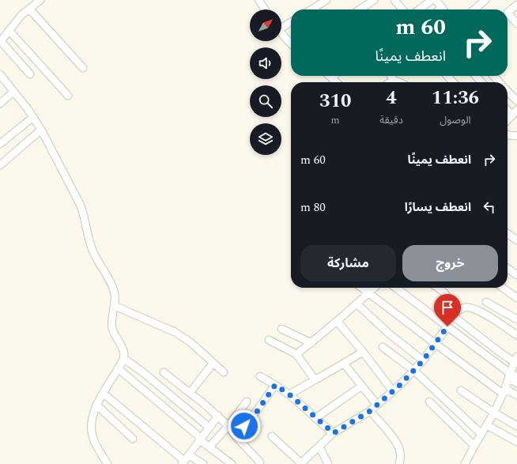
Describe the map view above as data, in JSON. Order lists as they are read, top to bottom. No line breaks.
{"north":"top right","page":{"turn":["60 m","انعطف يمينًا"],"eta":["11:36","الوصول","4","دقيقة","310","m"],"list":[{"name":"انعطف يمينًا","value":"60 m"},{"name":"انعطف يسارًا","value":"80 m"}],"buttons":["خروج","مشاركة"]}}
